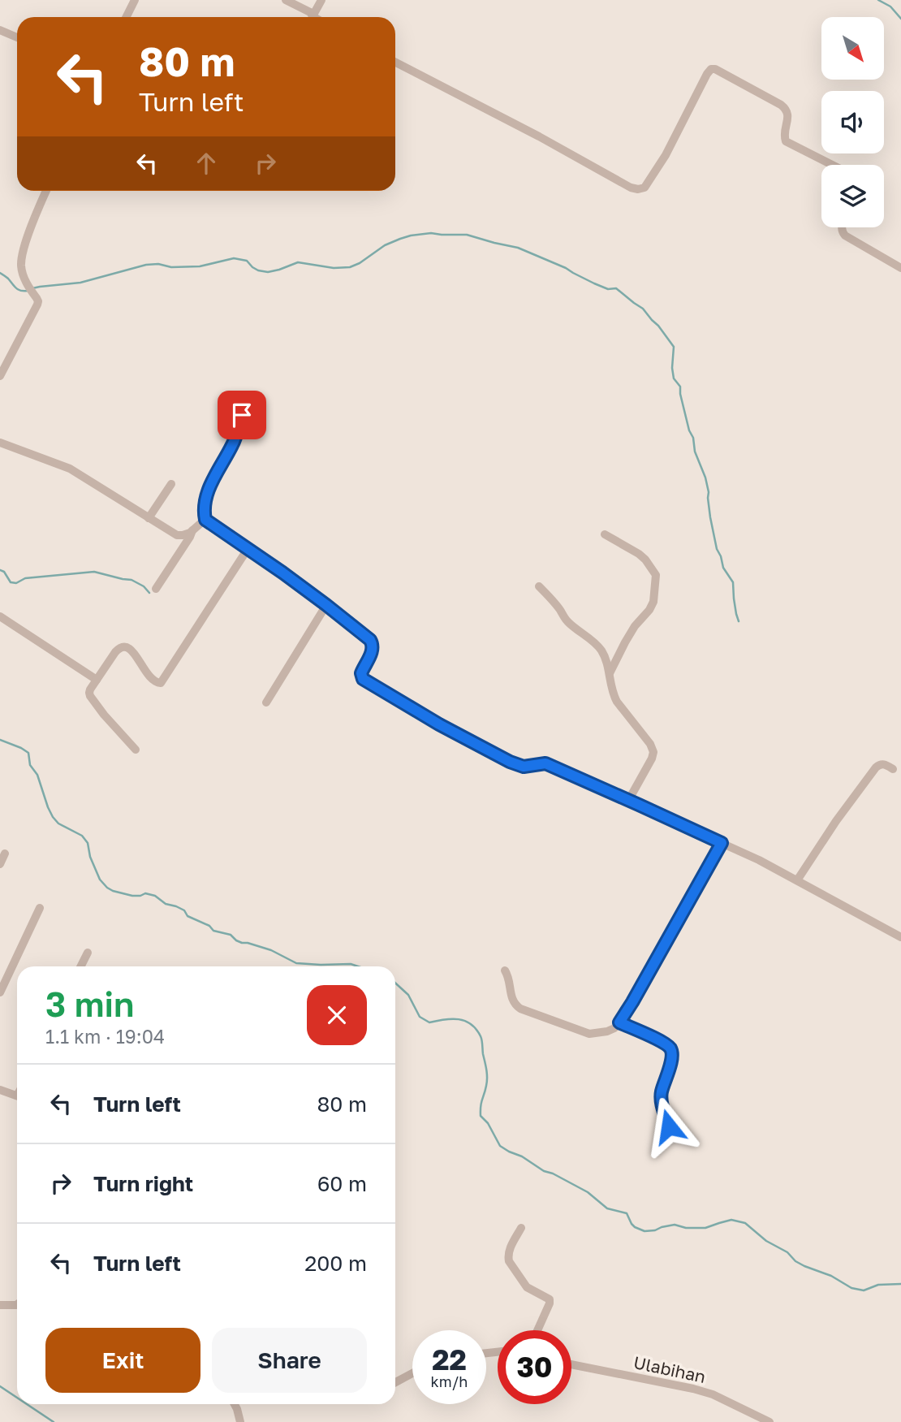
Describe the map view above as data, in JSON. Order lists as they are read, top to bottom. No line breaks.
{"streets":{"street":["Ulabihan"]},"north":"bottom right","page":{"turn":["80 m","Turn left"],"heading":["3 min","1.1 km · 19:04"],"list":[{"name":"Turn left","value":"80 m"},{"name":"Turn right","value":"60 m"},{"name":"Turn left","value":"200 m"}],"buttons":["Exit","Share"],"speed":"22 km/h","limit":"30"}}
